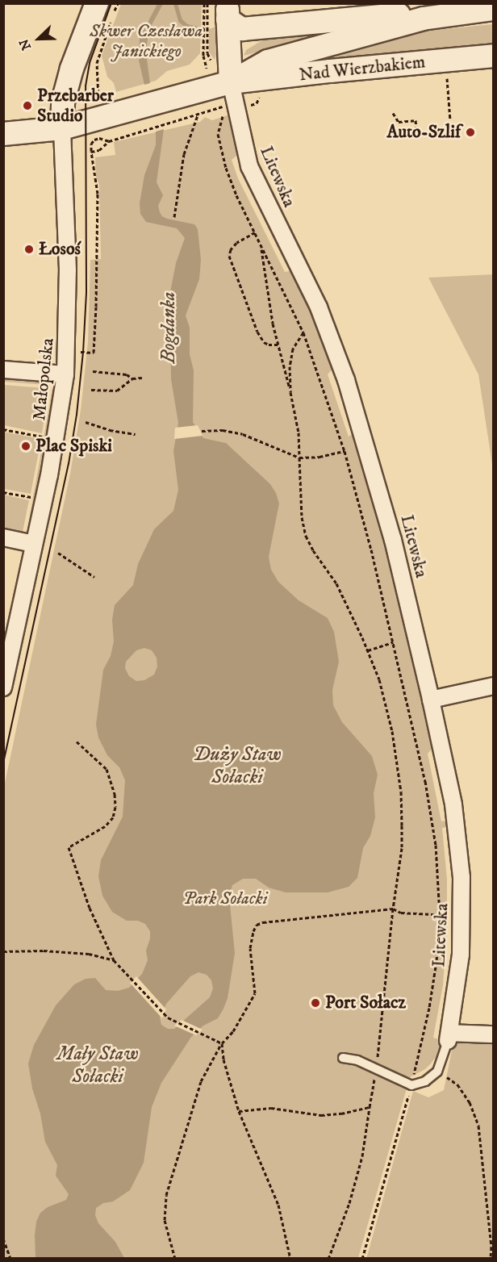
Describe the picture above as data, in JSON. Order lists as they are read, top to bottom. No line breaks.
{"streets":{"street":["Nad Wierzbakiem","Litewska","Małopolska"]},"crossings":[["Nad Wierzbakiem","Litewska"],["Nad Wierzbakiem","Małopolska"]],"water":["Bogdanka","Duży Staw Sołacki","Mały Staw Sołacki"],"parks":["Skwer Czesława Janickiego","Park Sołacki"],"places":["Przebarber Studio","Auto-Szlif","Łosoś","Plac Spiski","Port Sołacz"],"north":"bottom left"}
